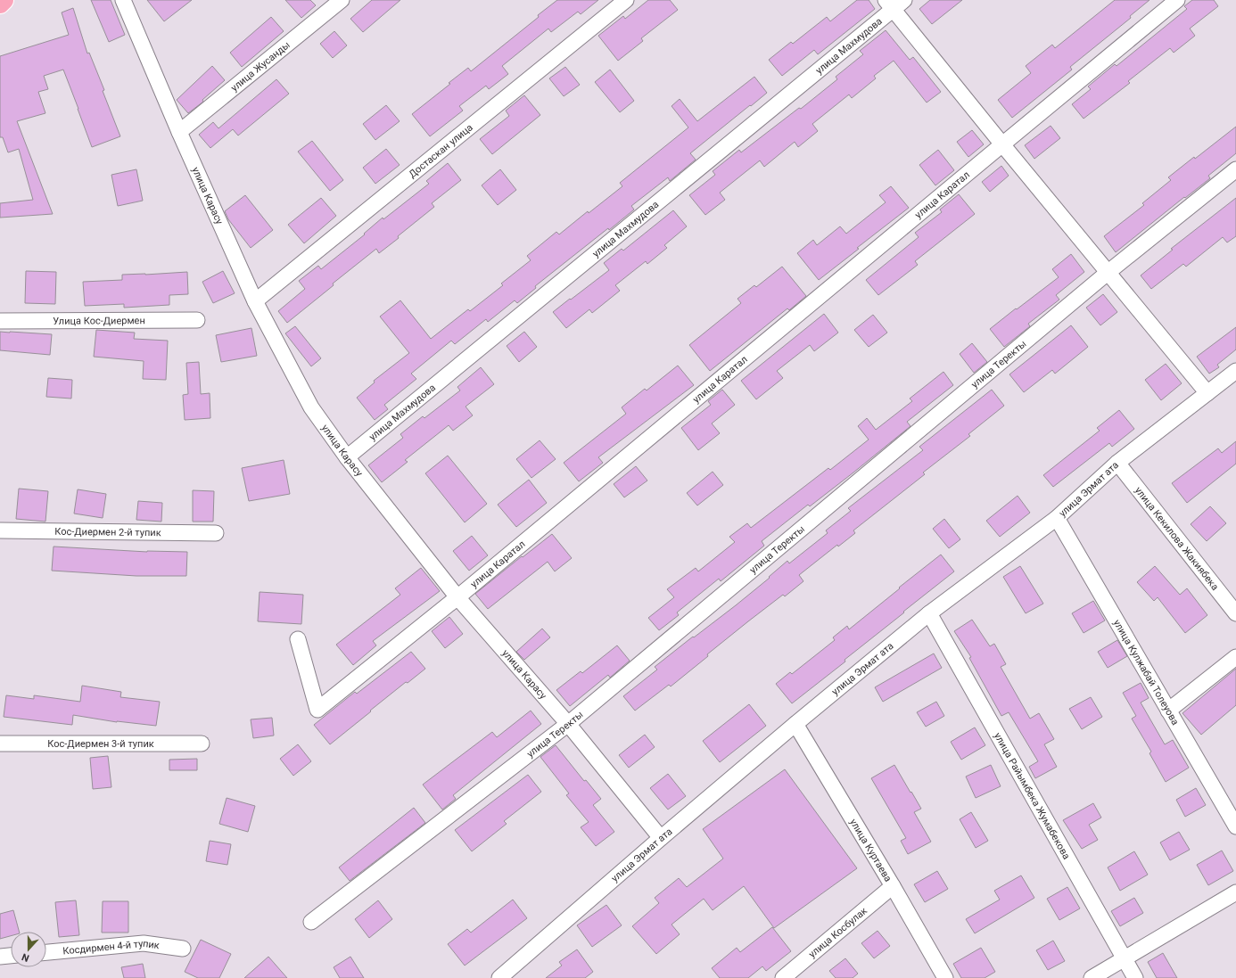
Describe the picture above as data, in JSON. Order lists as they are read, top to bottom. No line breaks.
{"streets":{"street":["улица Махмудова","улица Жусанды","Достаскан улица","улица Каратал","улица Карасу","Улица Кос-Диермен","улица Теректы","улица Эрмат ата","Кос-Диермен 2-й тупик","улица Кекилова Жакиябека","улица Кулжабай Толеуова","Кос-Диермен 3-й тупик","улица Райымбека Жумабекова","улица Куртаева","улица Косбулак","Косдирмен 4-й тупик"]},"crossings":[["улица Махмудова","улица Карасу"],["улица Жусанды","улица Карасу"],["Достаскан улица","улица Карасу"],["улица Каратал","улица Карасу"],["улица Карасу","улица Теректы"],["улица Карасу","улица Эрмат ата"],["улица Эрмат ата","улица Кекилова Жакиябека"],["улица Эрмат ата","улица Кулжабай Толеуова"],["улица Эрмат ата","улица Райымбека Жумабекова"],["улица Эрмат ата","улица Куртаева"],["улица Куртаева","улица Косбулак"]],"north":"bottom"}
